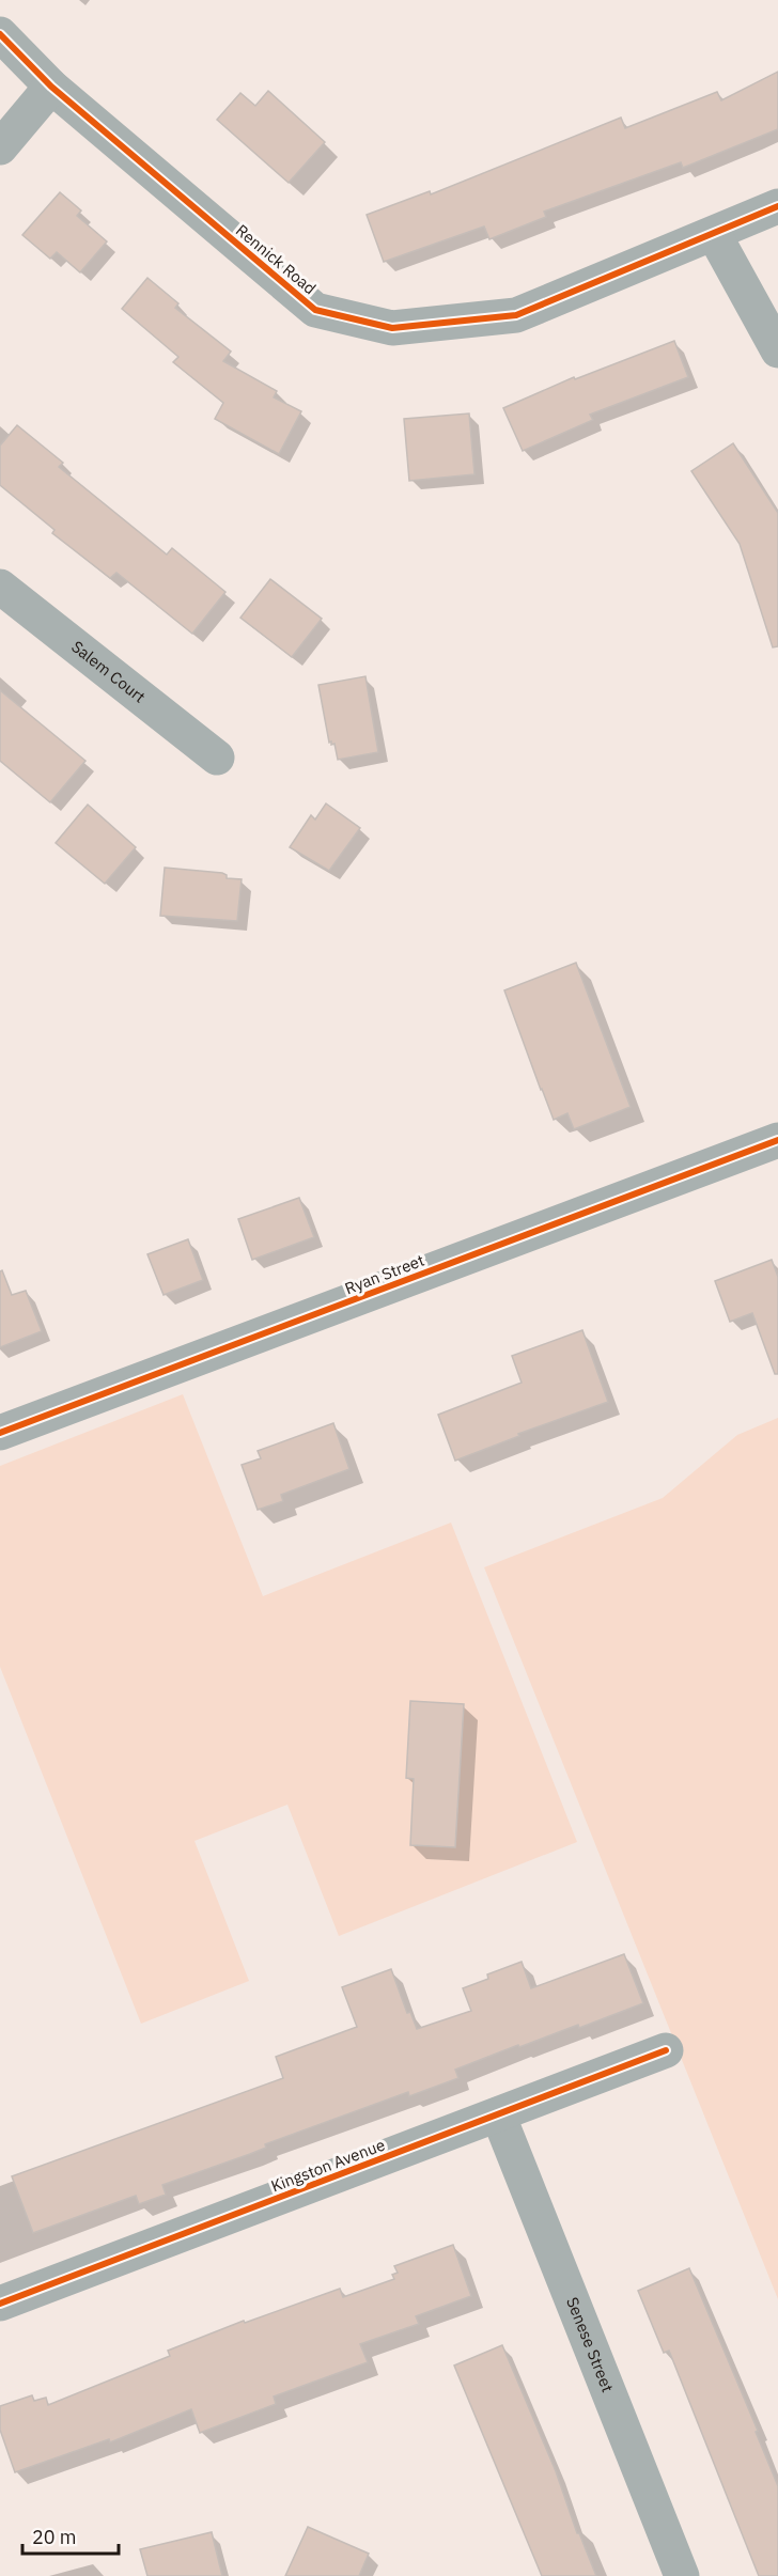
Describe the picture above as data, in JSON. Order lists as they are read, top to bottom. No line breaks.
{"streets":{"street":["Rennick Road","Salem Court","Ryan Street","Kingston Avenue","Senese Street"]},"crossings":[["Kingston Avenue","Senese Street"]],"scale_bar":"20 m"}
